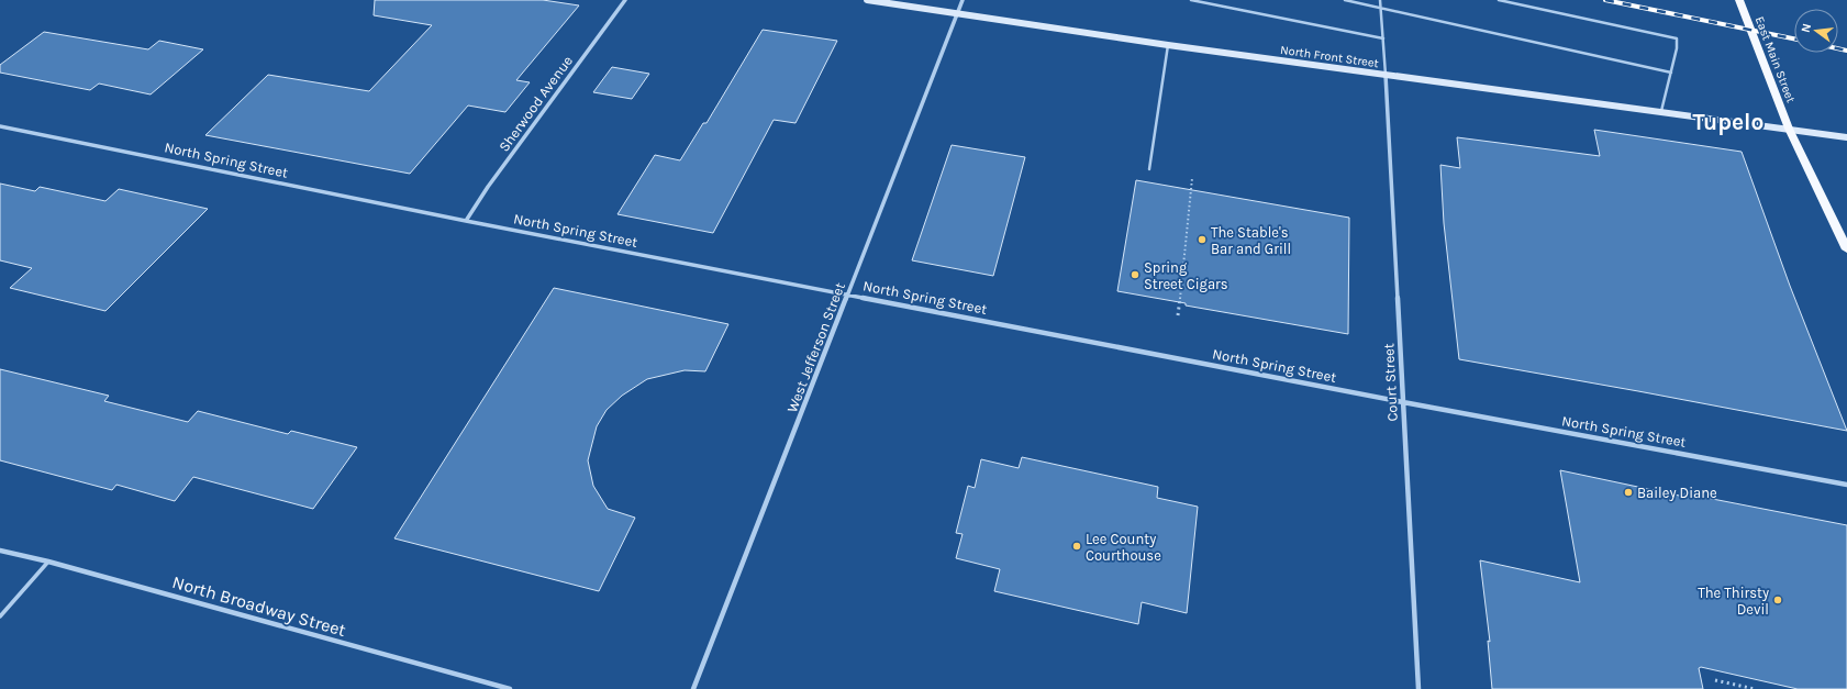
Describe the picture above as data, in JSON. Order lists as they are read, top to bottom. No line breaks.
{"streets":{"main road":["East Main Street"],"street":["North Front Street","Sherwood Avenue","North Spring Street","West Jefferson Street","Court Street","North Broadway Street"]},"crossings":[["North Front Street","East Main Street"],["North Front Street","West Jefferson Street"],["North Front Street","Court Street"],["Sherwood Avenue","North Spring Street"],["North Spring Street","West Jefferson Street"],["North Spring Street","Court Street"]],"districts":["Tupelo"],"places":["The Stable's Bar and Grill","Spring Street Cigars","Bailey Diane","Lee County Courthouse","The Thirsty Devil"],"north":"left"}
